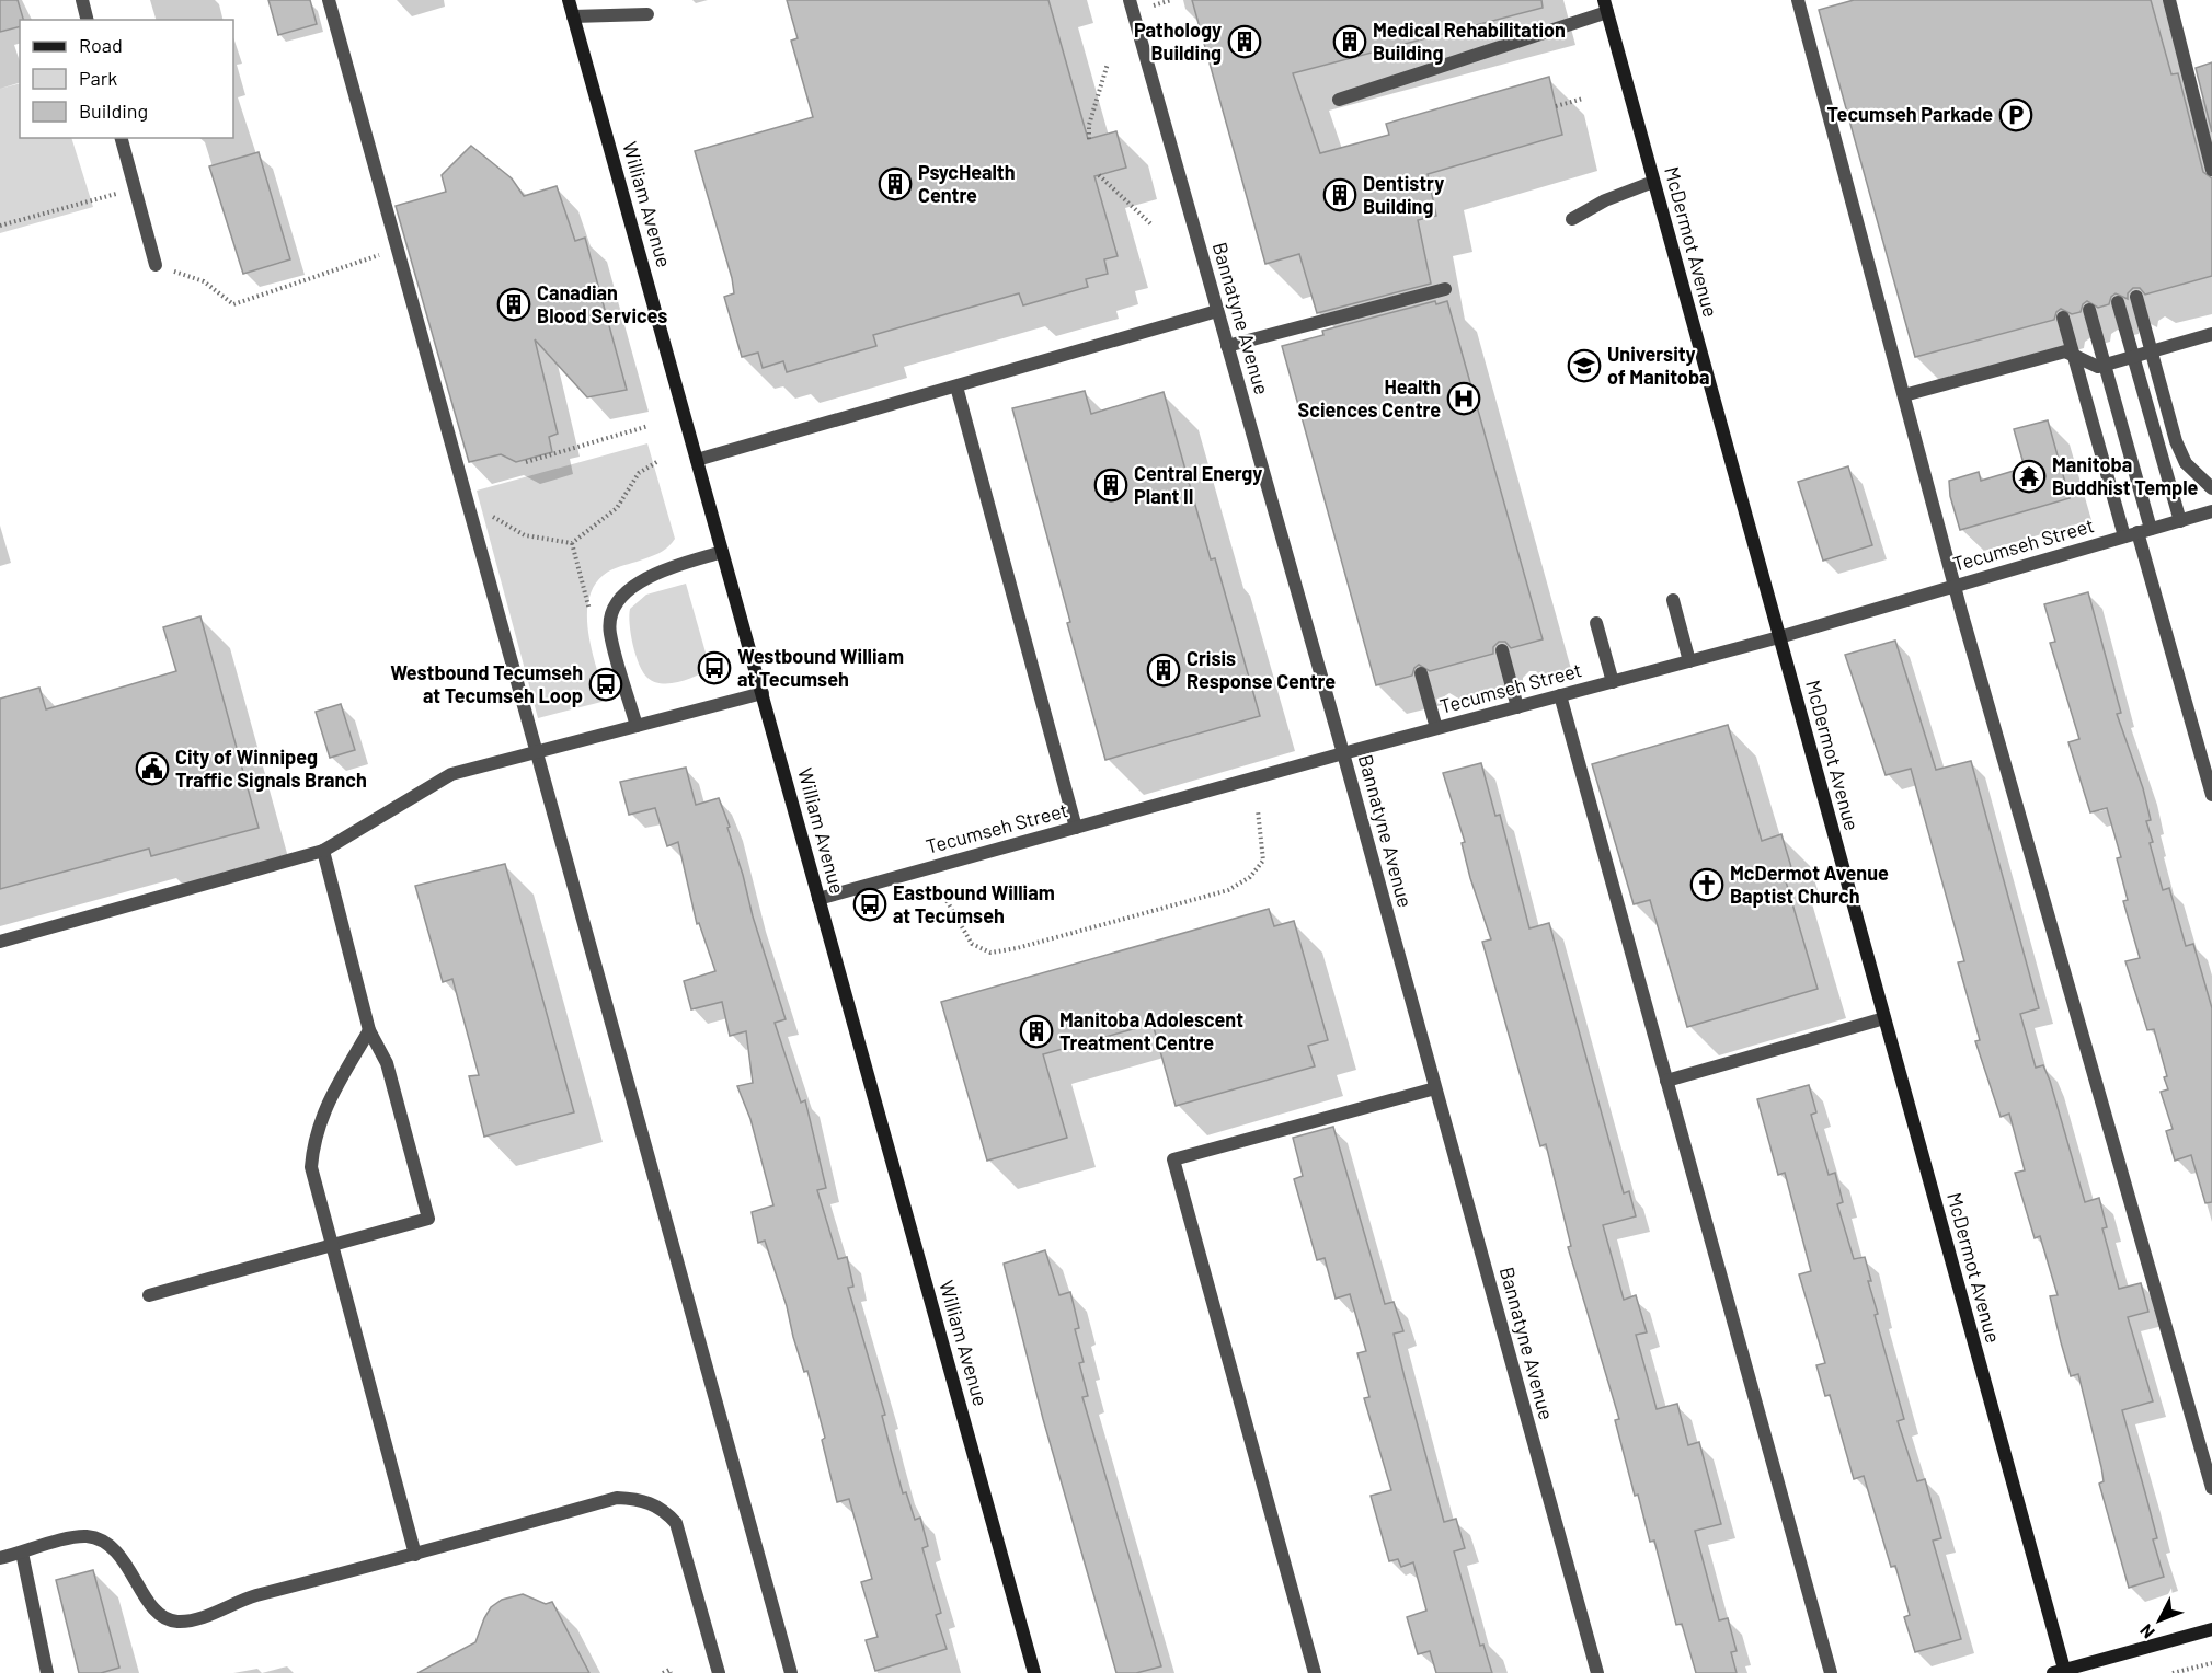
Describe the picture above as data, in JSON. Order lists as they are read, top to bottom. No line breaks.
{"streets":{"main road":["William Avenue","McDermot Avenue"],"street":["Bannatyne Avenue","Tecumseh Street"]},"crossings":[["William Avenue","Tecumseh Street"],["McDermot Avenue","Tecumseh Street"],["Bannatyne Avenue","Tecumseh Street"]],"places":{"building":["Pathology Building","Medical Rehabilitation Building","PsycHealth Centre","Dentistry Building","Canadian Blood Services","Central Energy Plant II","Crisis Response Centre","Manitoba Adolescent Treatment Centre"],"parking":["Tecumseh Parkade"],"school or university":["University of Manitoba"],"hospital":["Health Sciences Centre"],"temple":["Manitoba Buddhist Temple"],"bus stop":["Westbound William at Tecumseh","Westbound Tecumseh at Tecumseh Loop","Eastbound William at Tecumseh"],"public building":["City of Winnipeg Traffic Signals Branch"],"church":["McDermot Avenue Baptist Church"]},"legend":["Road","Park","Building"],"north":"bottom left"}
